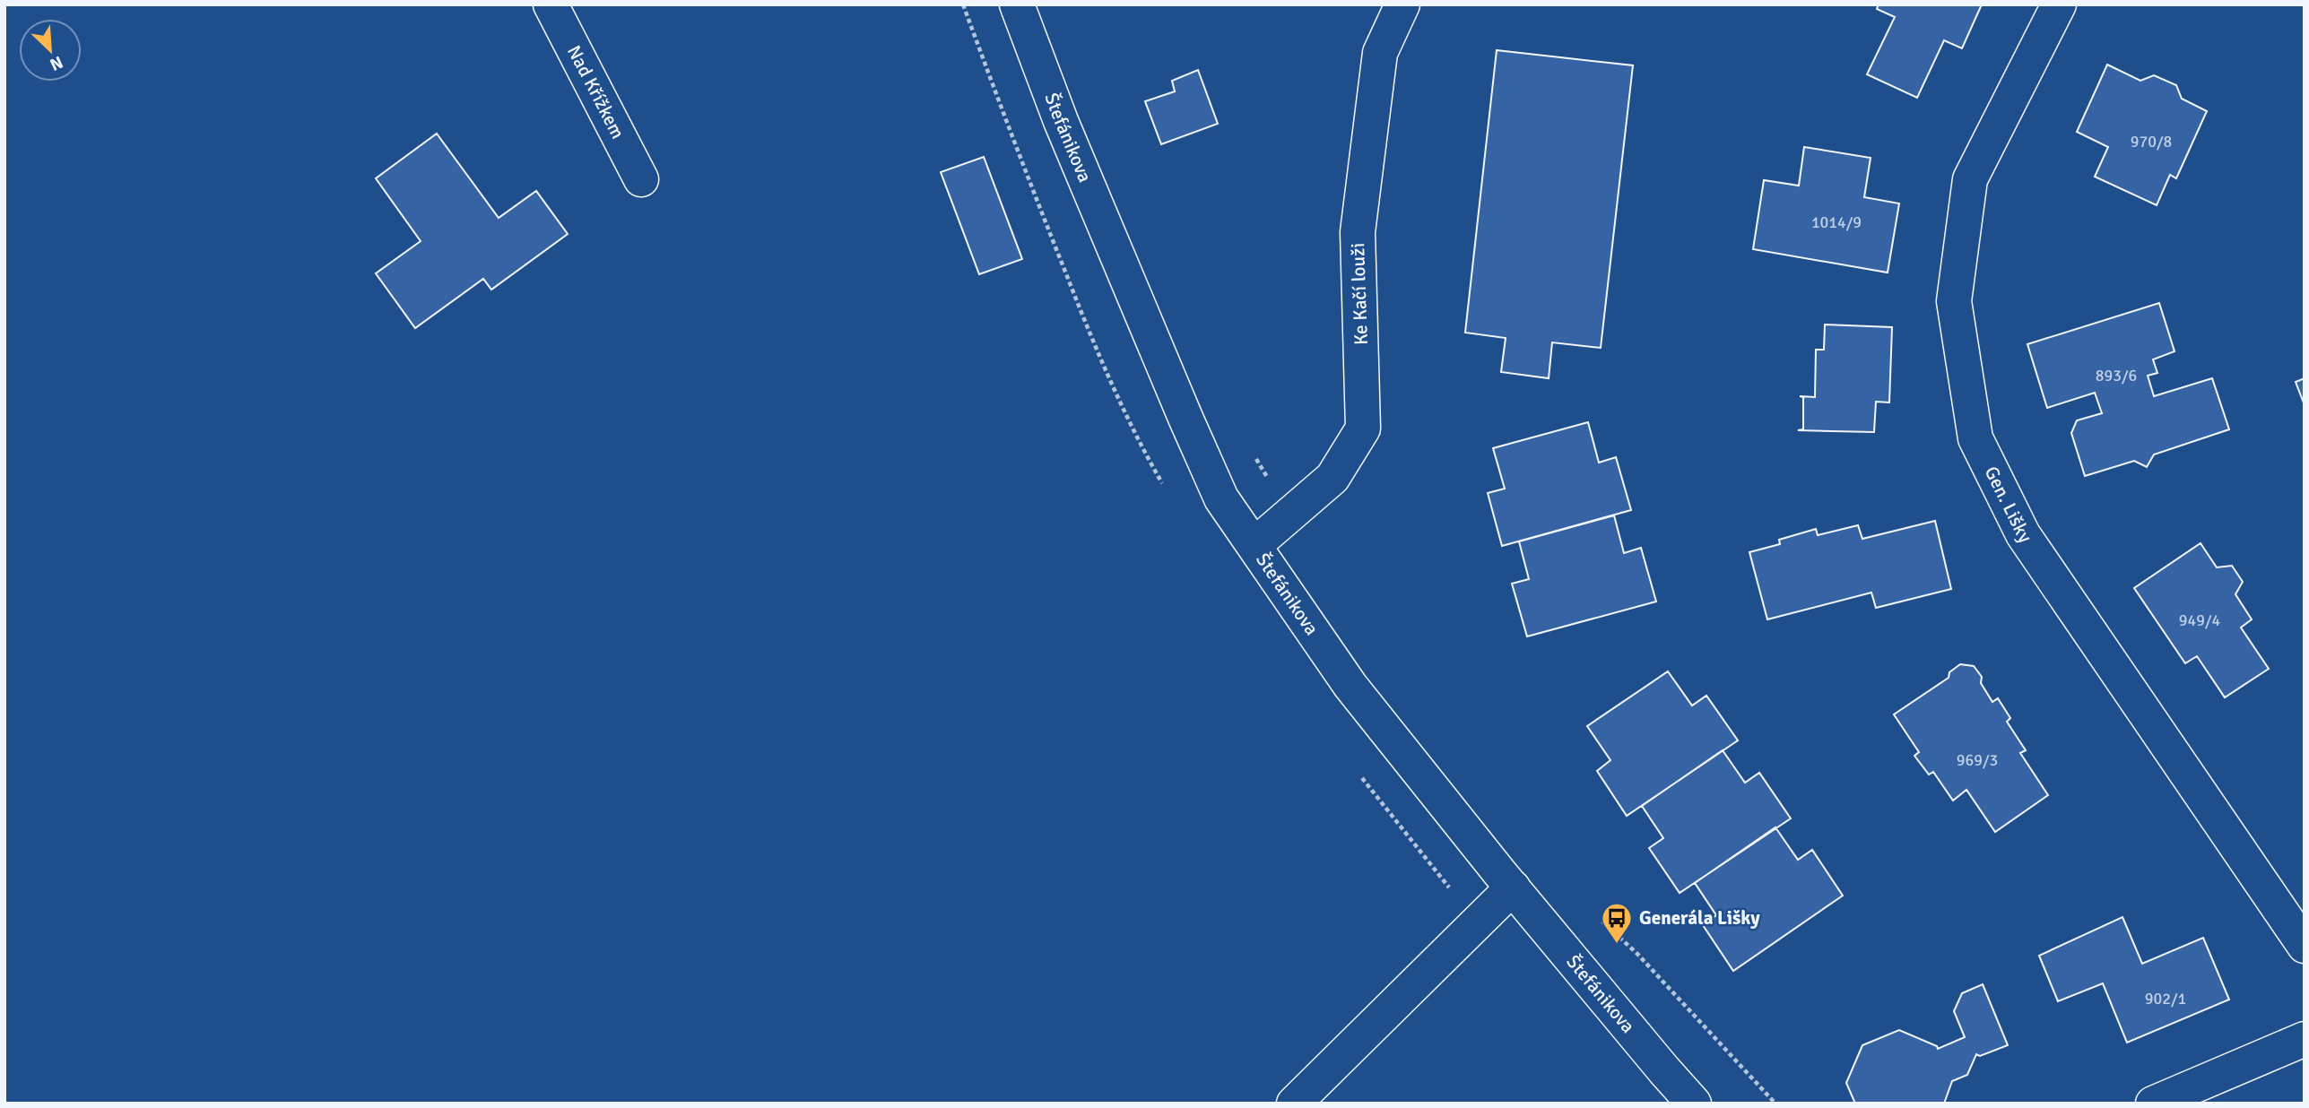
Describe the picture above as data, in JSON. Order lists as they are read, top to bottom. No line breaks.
{"streets":{"street":["Nad Křížkem","Štefánikova","Ke Kačí louži","Gen. Lišky"]},"crossings":[["Štefánikova","Ke Kačí louži"]],"places":{"bus stop":["Generála Lišky"]},"house_numbers":["970/8","1014/9","893/6","949/4","969/3","902/1"],"north":"bottom right"}
